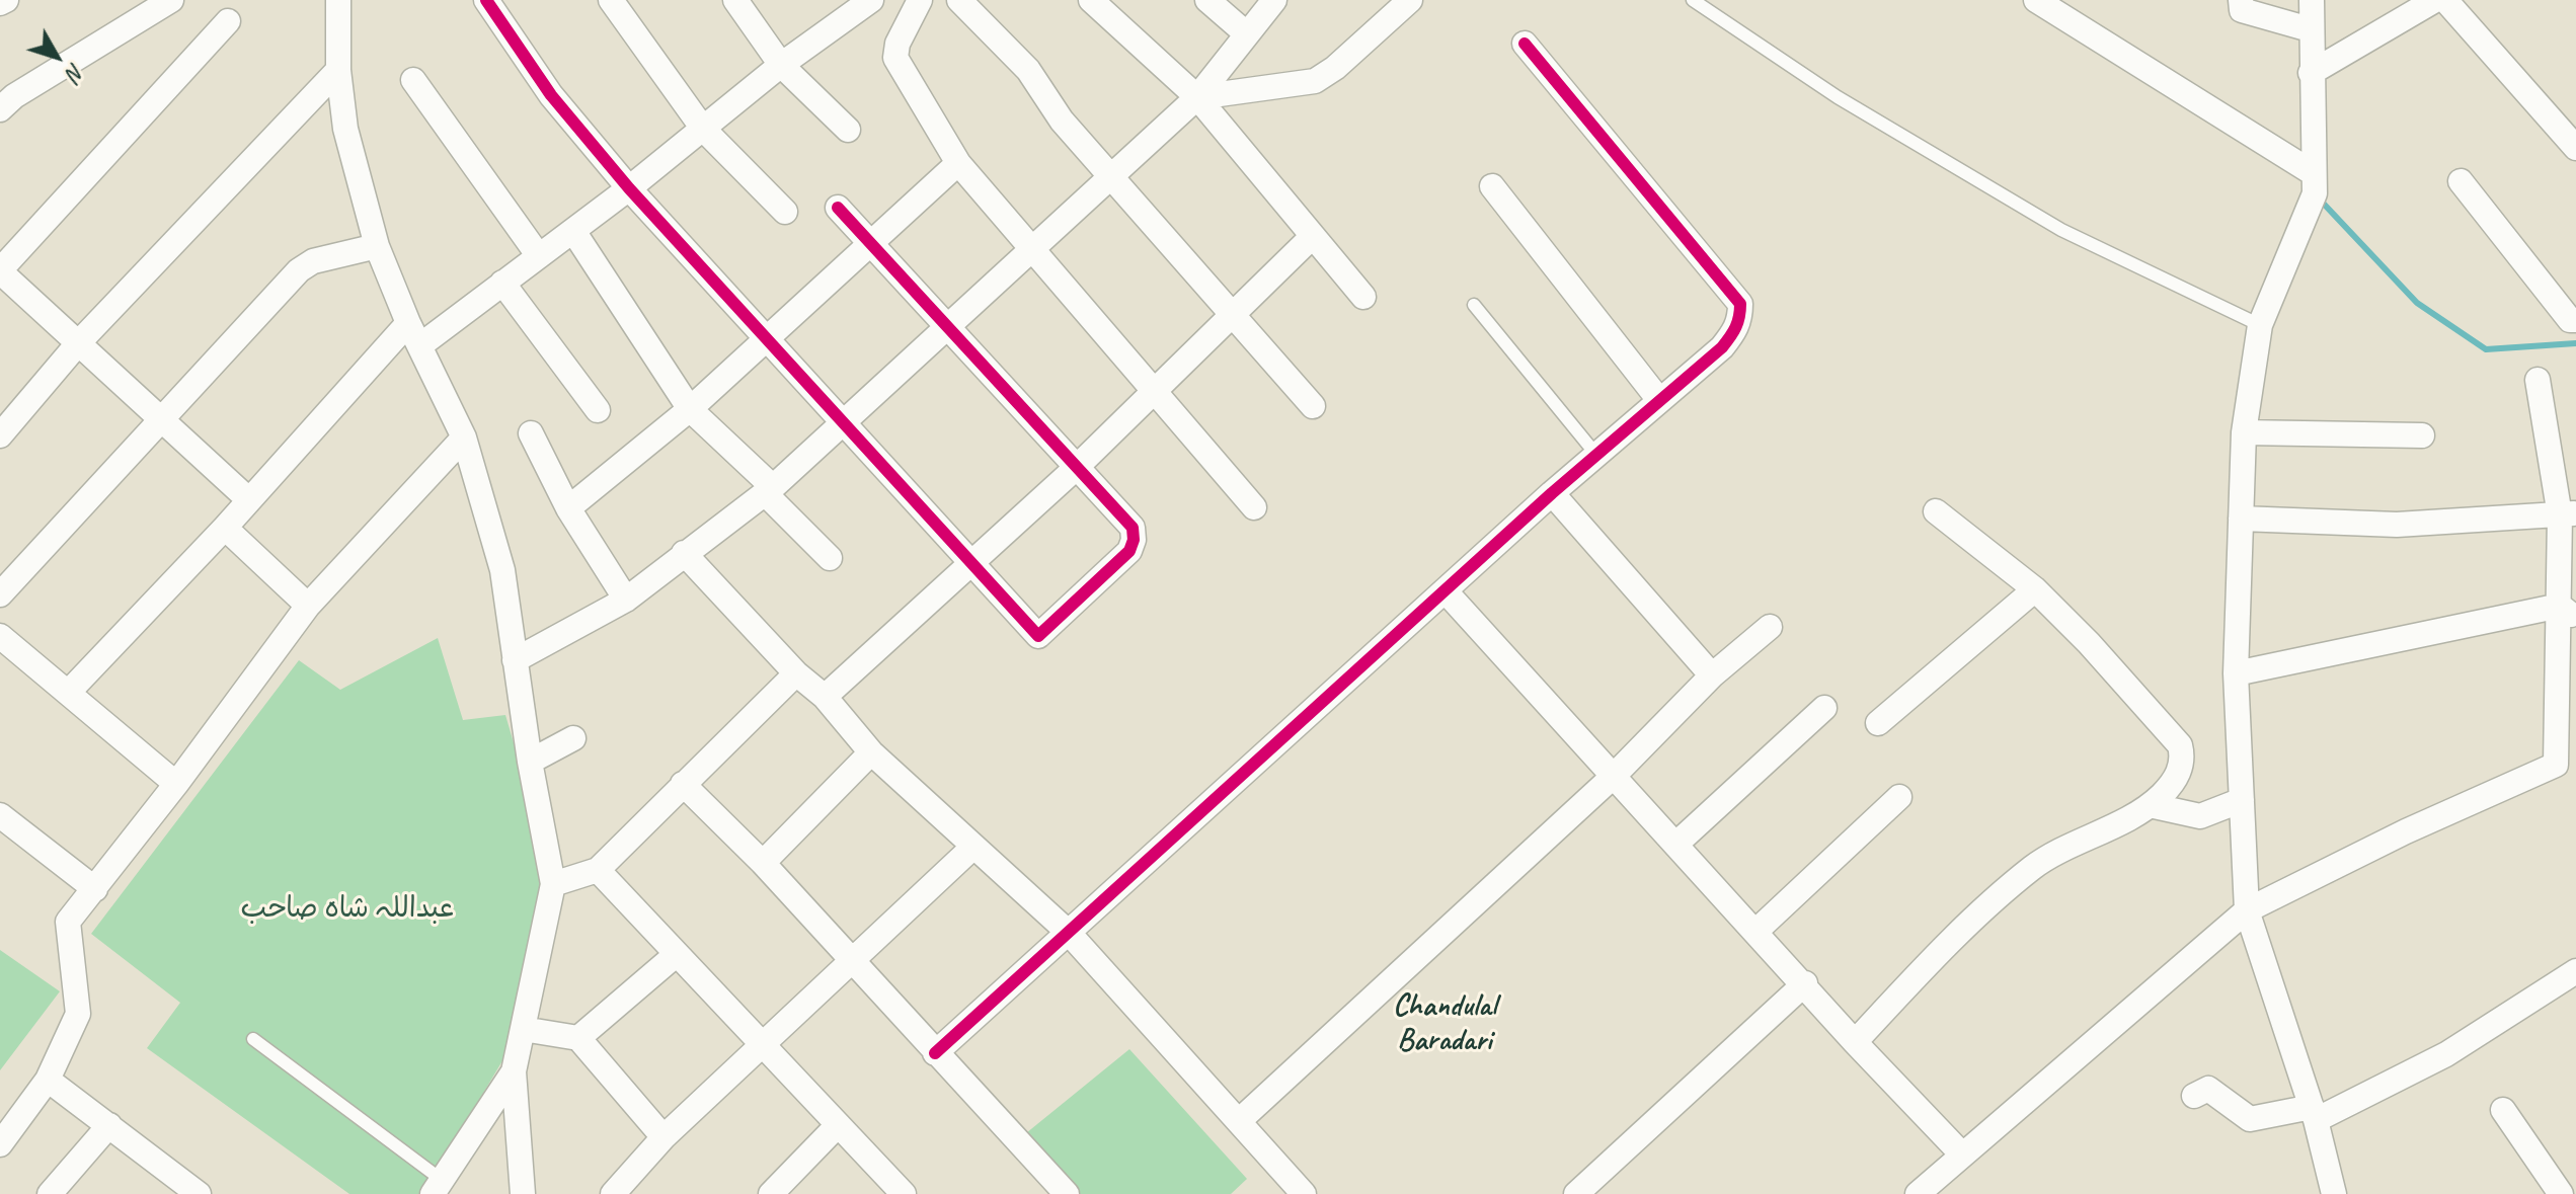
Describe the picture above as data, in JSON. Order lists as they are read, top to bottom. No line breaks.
{"districts":["Chandulal Baradari"],"parks":["عبداللہ شاہ صاحب"],"north":"bottom right"}
